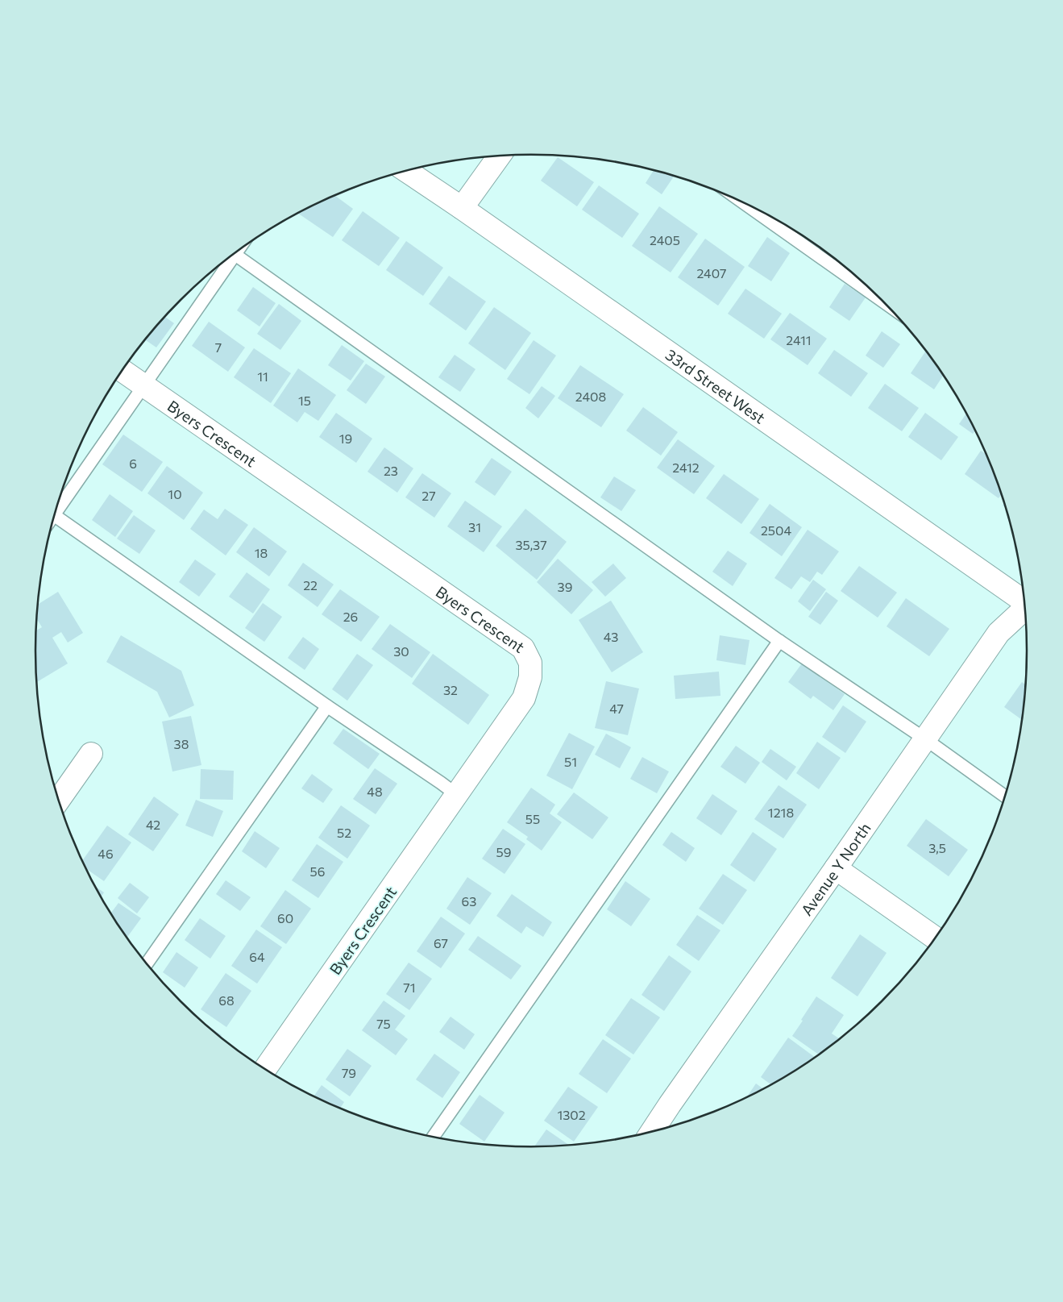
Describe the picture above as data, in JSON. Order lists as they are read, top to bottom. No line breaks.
{"streets":{"street":["33rd Street West","Byers Crescent","Avenue Y North"]},"house_numbers":["2405","2407","2411","7","11","2408","15","19","6","2412","23","10","27","31","2504","35,37","18","22","39","26","43","30","32","47","38","51","48","1218","55","42","52","3,5","59","46","56","63","60","67","64","71","68","75","79","1302"]}
